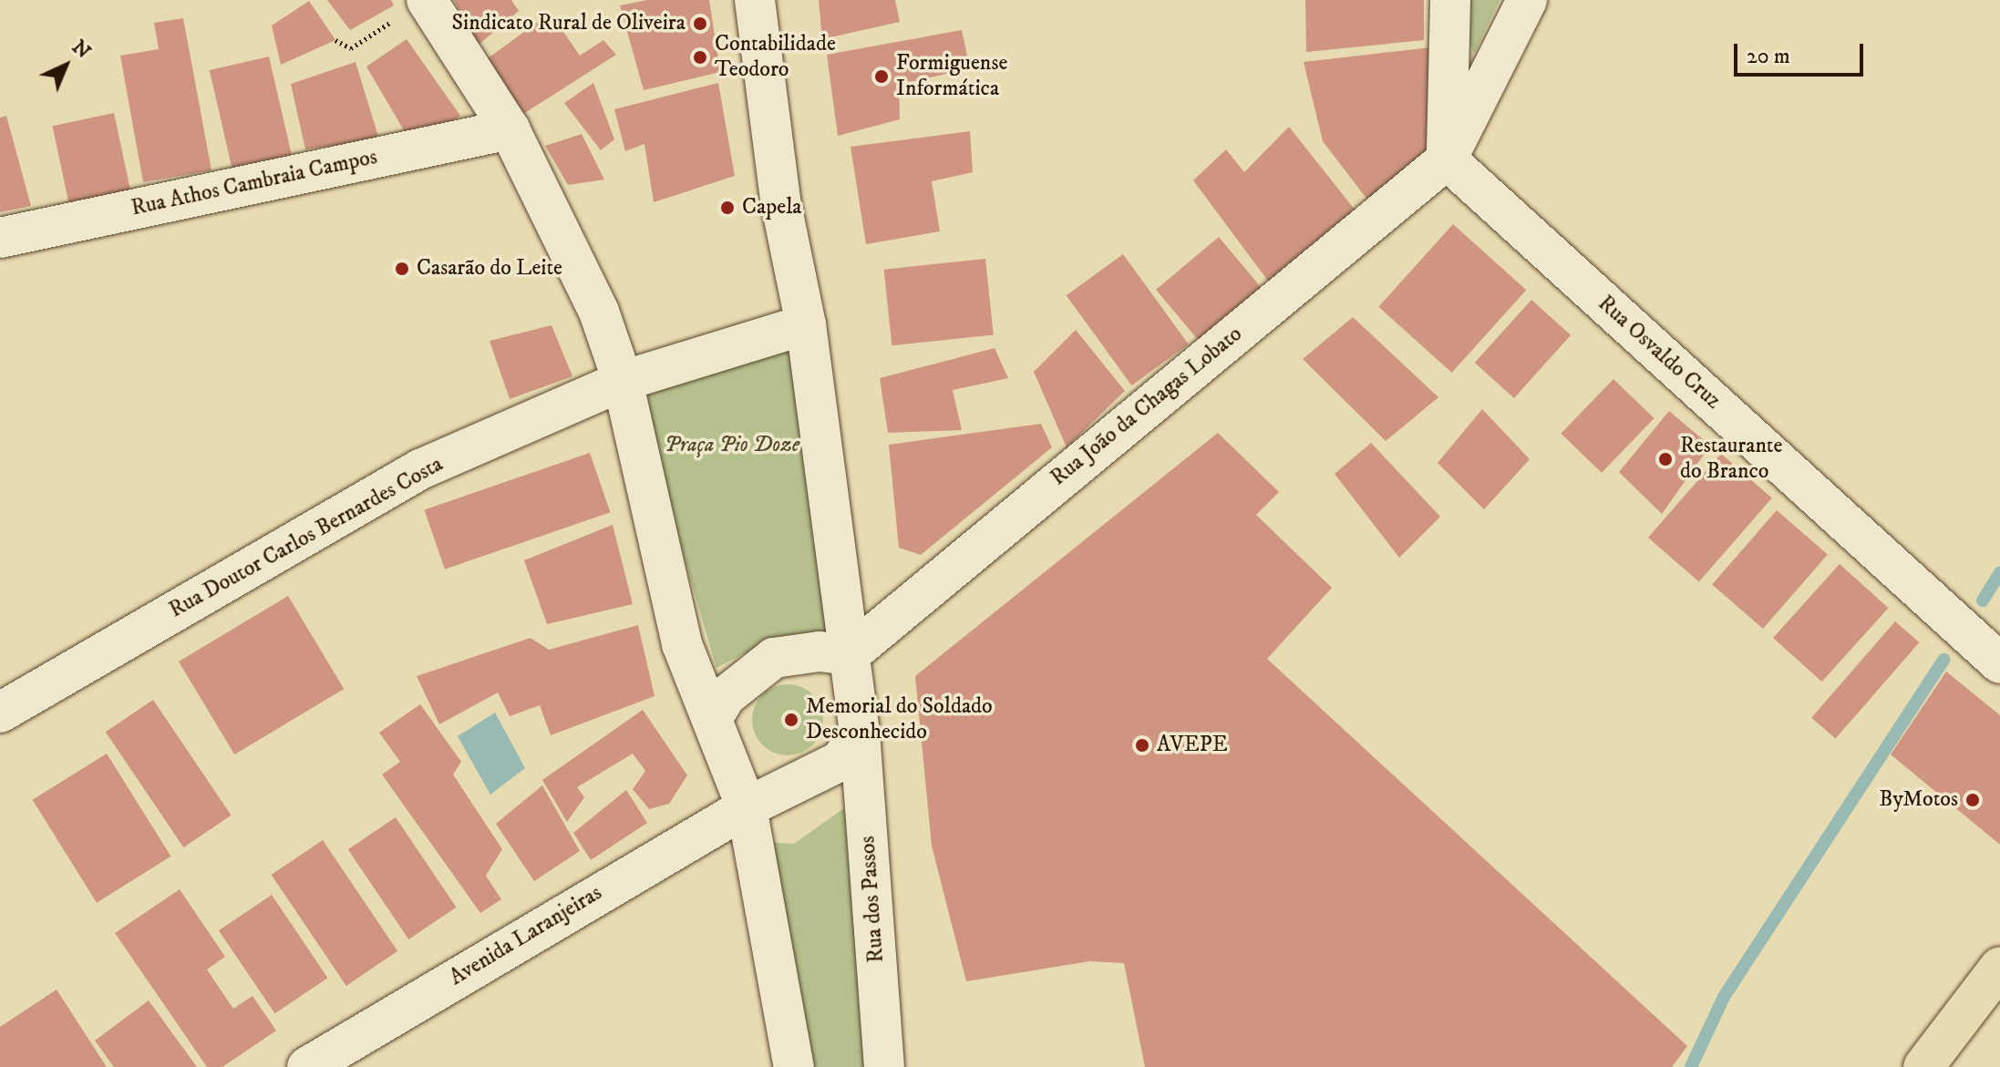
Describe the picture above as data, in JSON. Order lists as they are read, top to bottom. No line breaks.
{"streets":{"street":["Rua Athos Cambraia Campos","Rua Osvaldo Cruz","Rua João da Chagas Lobato","Rua Doutor Carlos Bernardes Costa","Rua dos Passos","Avenida Laranjeiras"]},"crossings":[["Rua Osvaldo Cruz","Rua João da Chagas Lobato"],["Rua dos Passos","Avenida Laranjeiras"]],"parks":["Praça Pio Doze"],"places":["Sindicato Rural de Oliveira","Contabilidade Teodoro","Formiguense Informática","Capela","Casarão do Leite","Restaurante do Branco","Memorial do Soldado Desconhecido","AVEPE","ByMotos"],"scale_bar":"20 m","north":"top right"}
